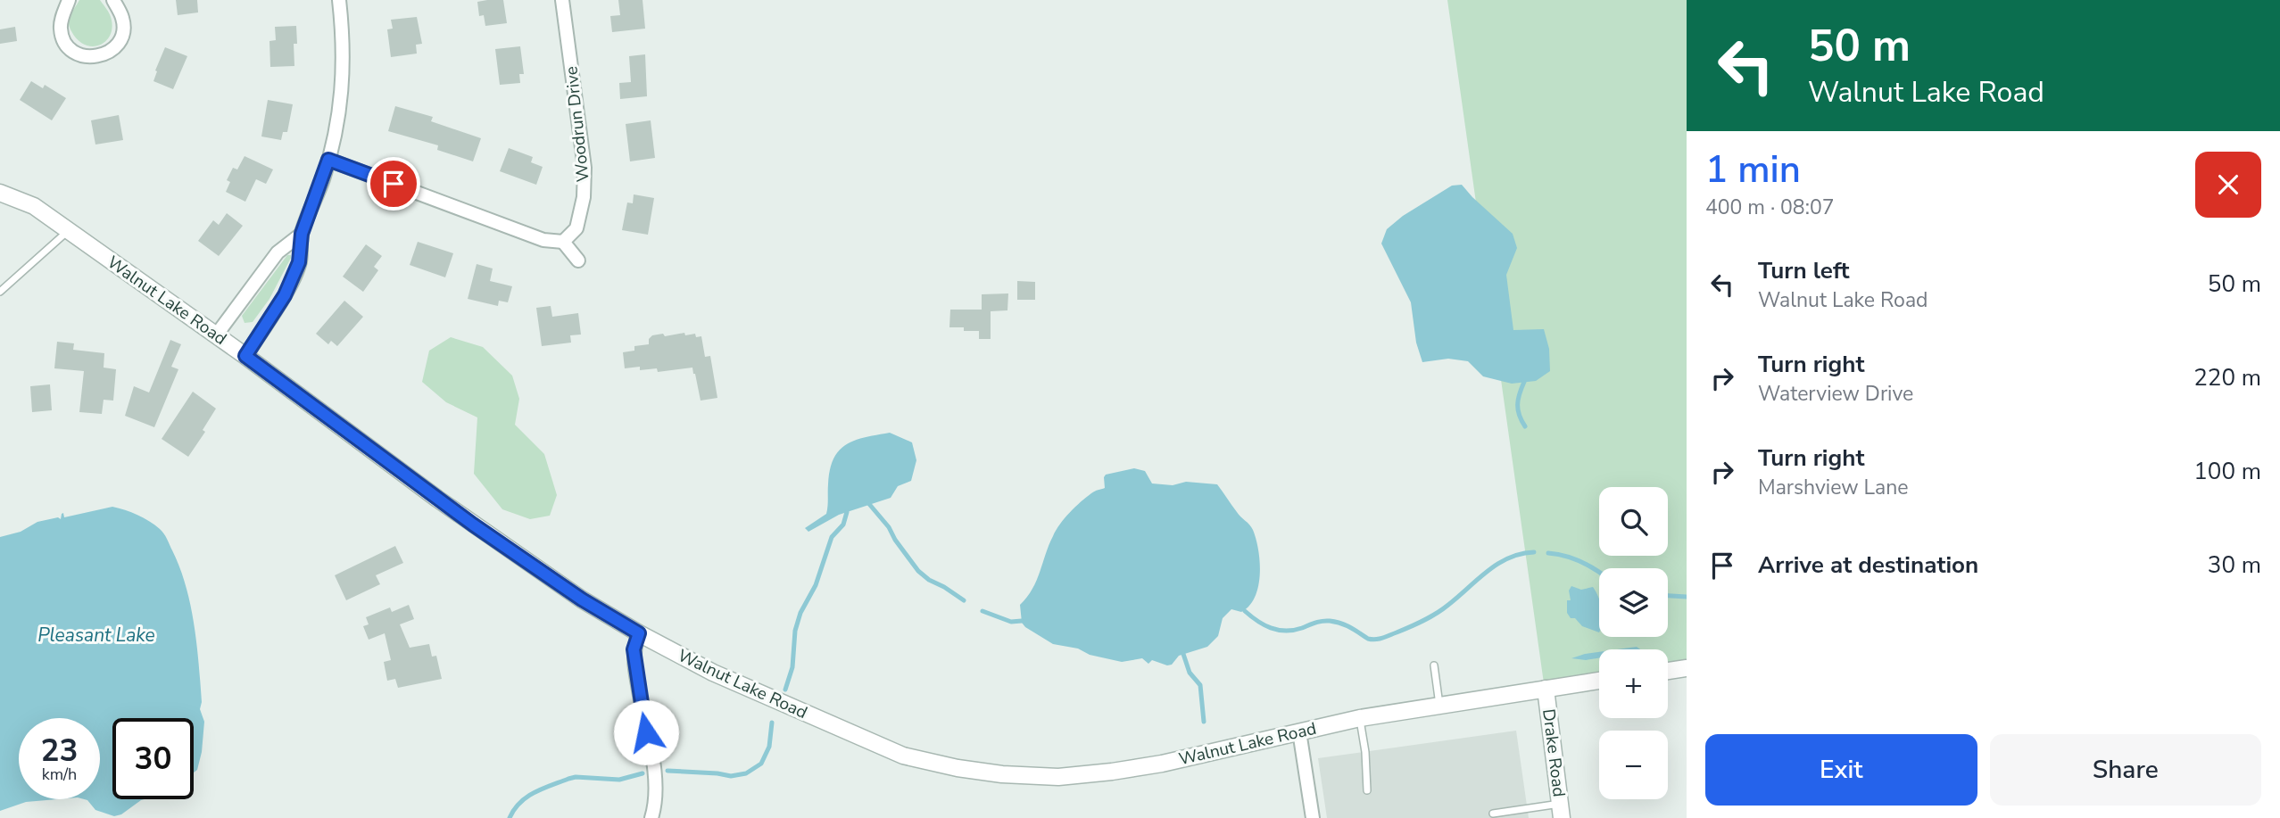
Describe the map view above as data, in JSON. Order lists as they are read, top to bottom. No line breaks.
{"streets":{"street":["Woodrun Drive","Walnut Lake Road","Drake Road"]},"crossings":[["Walnut Lake Road","Drake Road"]],"water":["Pleasant Lake"],"page":{"turn":["50 m","Walnut Lake Road"],"heading":["1 min","400 m · 08:07"],"list":[{"name":"Turn left","note":"Walnut Lake Road","value":"50 m"},{"name":"Turn right","note":"Waterview Drive","value":"220 m"},{"name":"Turn right","note":"Marshview Lane","value":"100 m"},{"name":"Arrive at destination","value":"30 m"}],"map_buttons":["+","−"],"speed":"23 km/h","limit":"30","buttons":["Exit","Share"]}}
